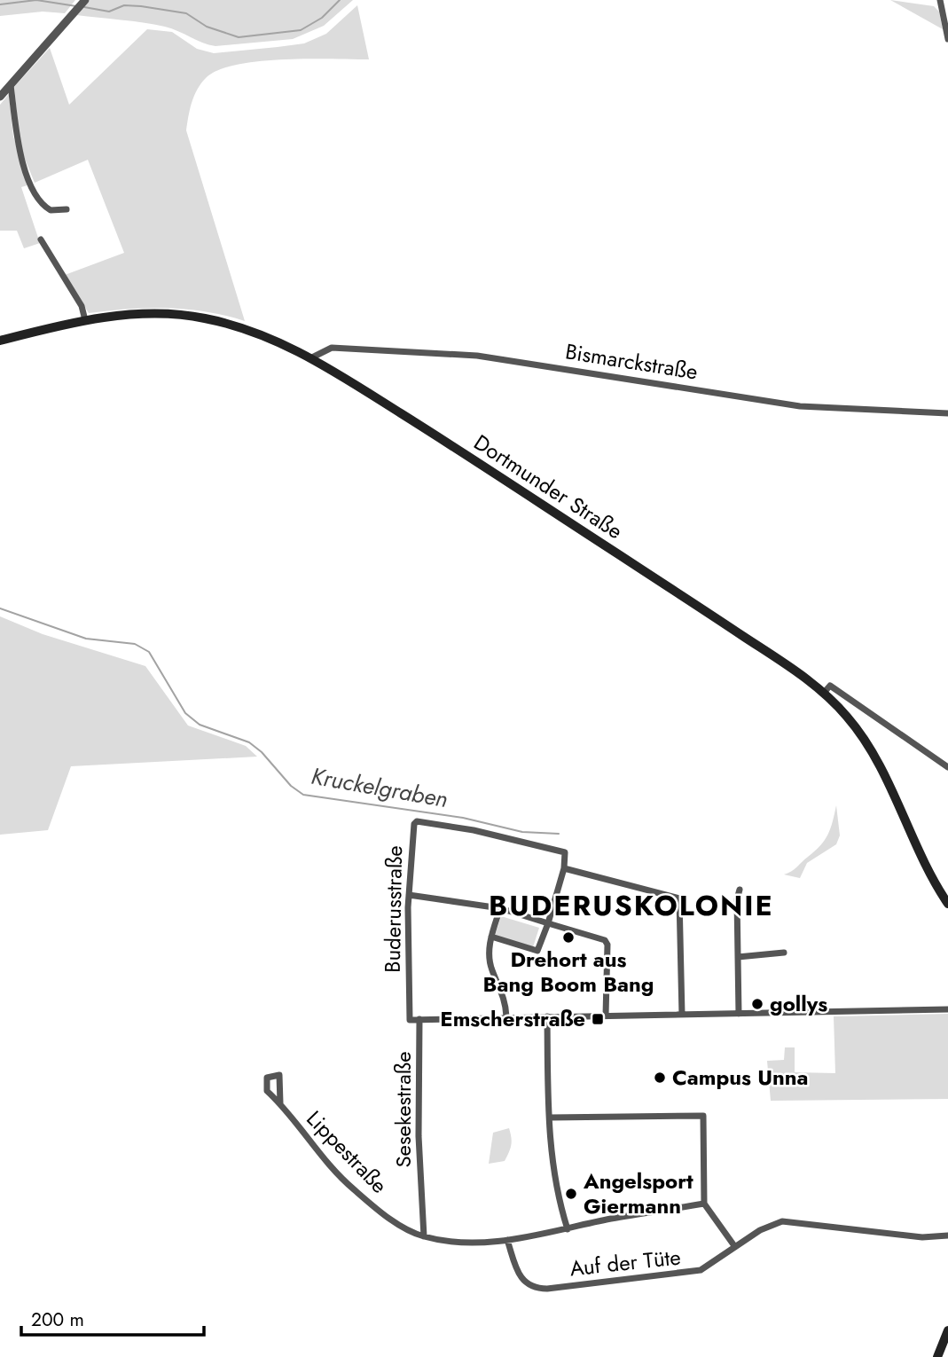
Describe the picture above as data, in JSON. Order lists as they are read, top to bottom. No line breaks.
{"streets":{"main road":["Dortmunder Straße"],"street":["Bismarckstraße","Buderusstraße","Sesekestraße","Lippestraße","Auf der Tüte"]},"crossings":[["Bismarckstraße","Dortmunder Straße"],["Buderusstraße","Sesekestraße"],["Sesekestraße","Lippestraße"],["Lippestraße","Auf der Tüte"]],"districts":["BUDERUSKOLONIE"],"water":["Kruckelgraben"],"places":{"other":["Drehort aus Bang Boom Bang","gollys","Campus Unna","Angelsport Giermann"],"transit":["Emscherstraße"]},"scale_bar":"200 m"}
